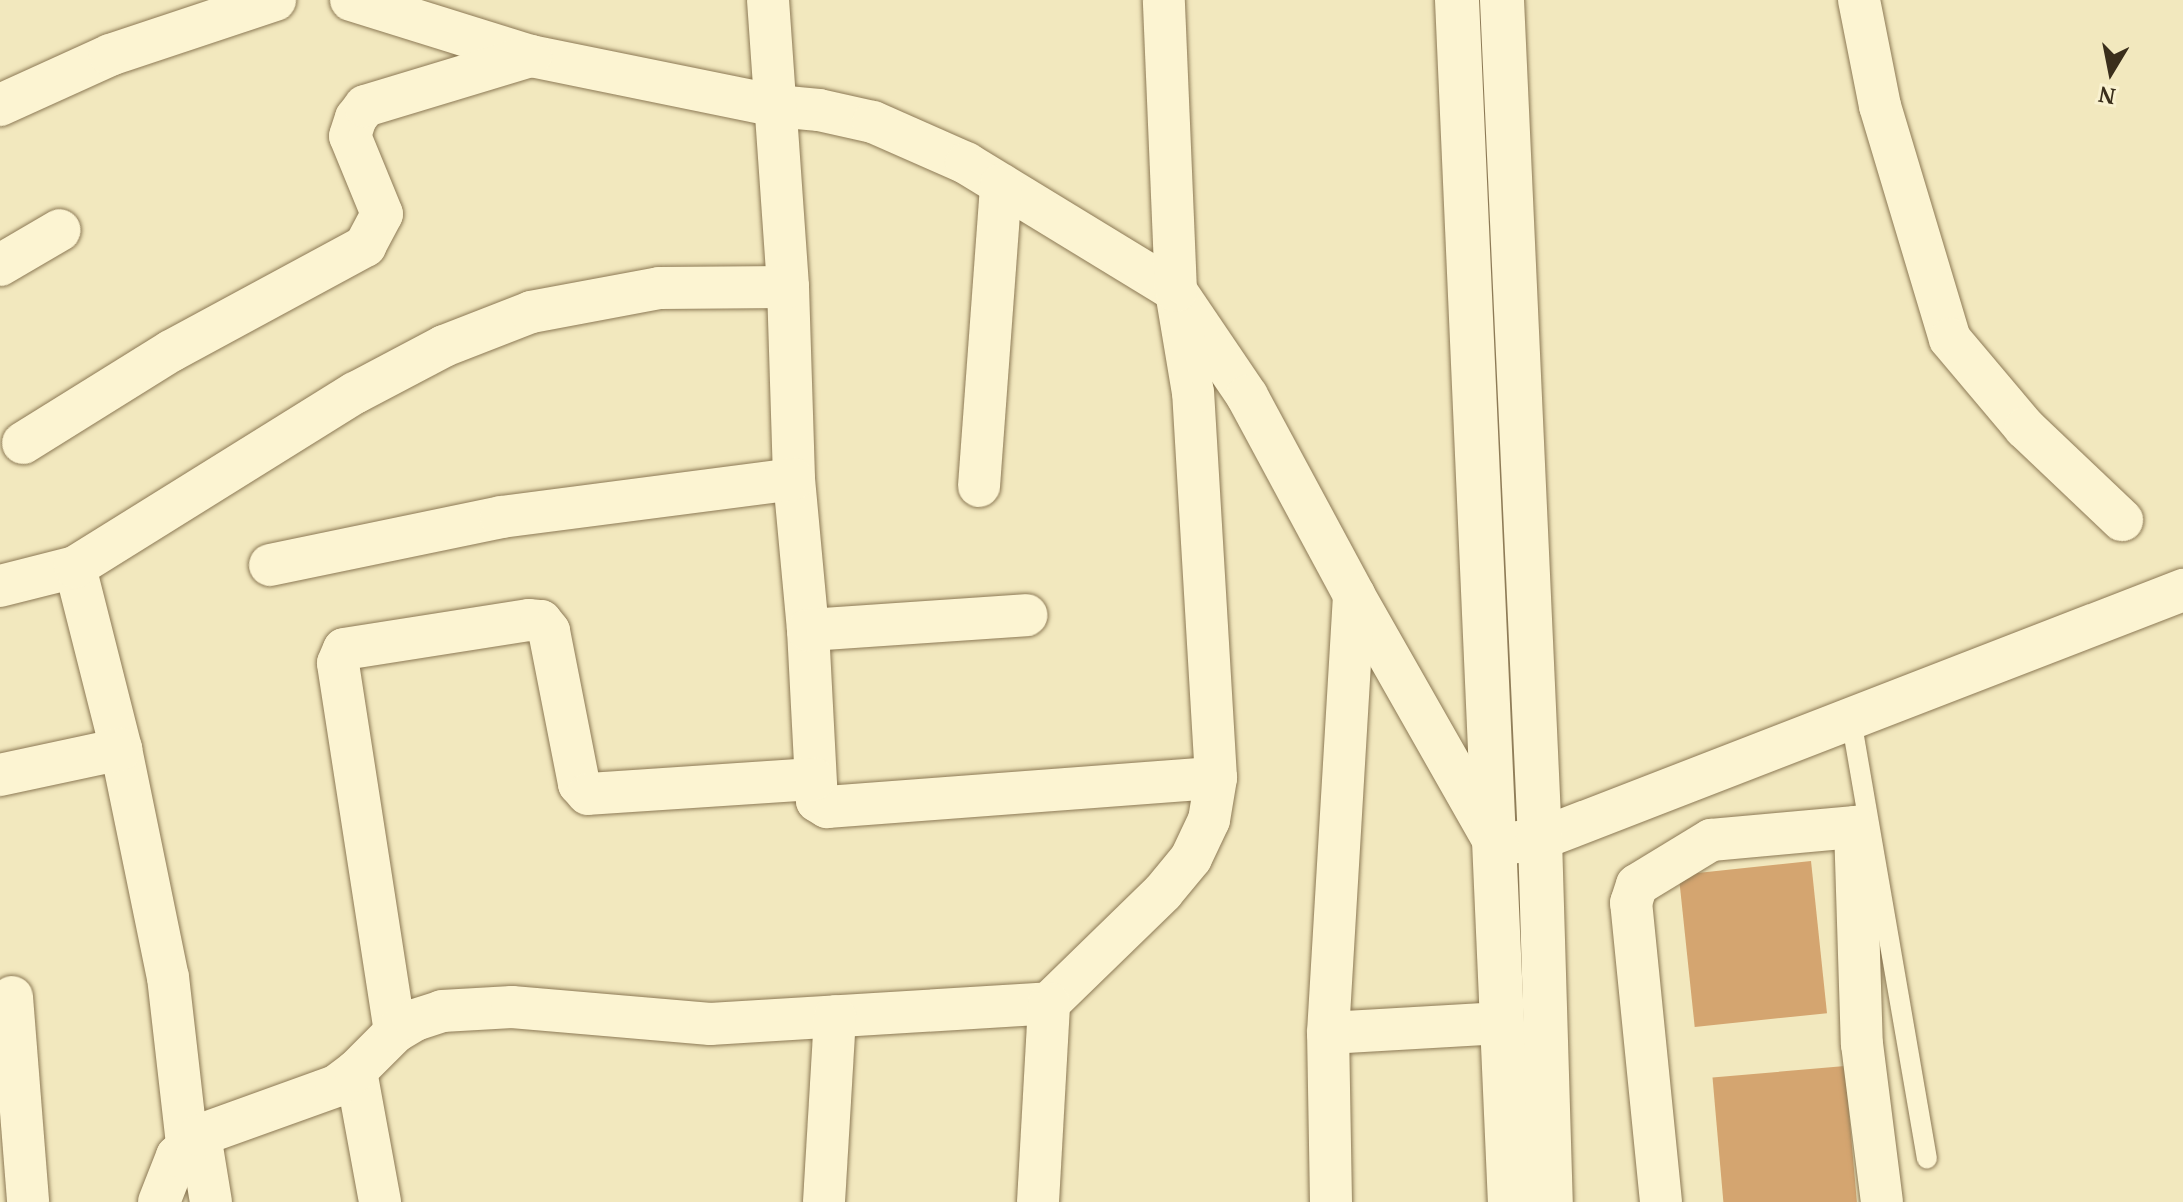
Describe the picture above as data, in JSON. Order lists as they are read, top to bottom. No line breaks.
{"north":"bottom"}
